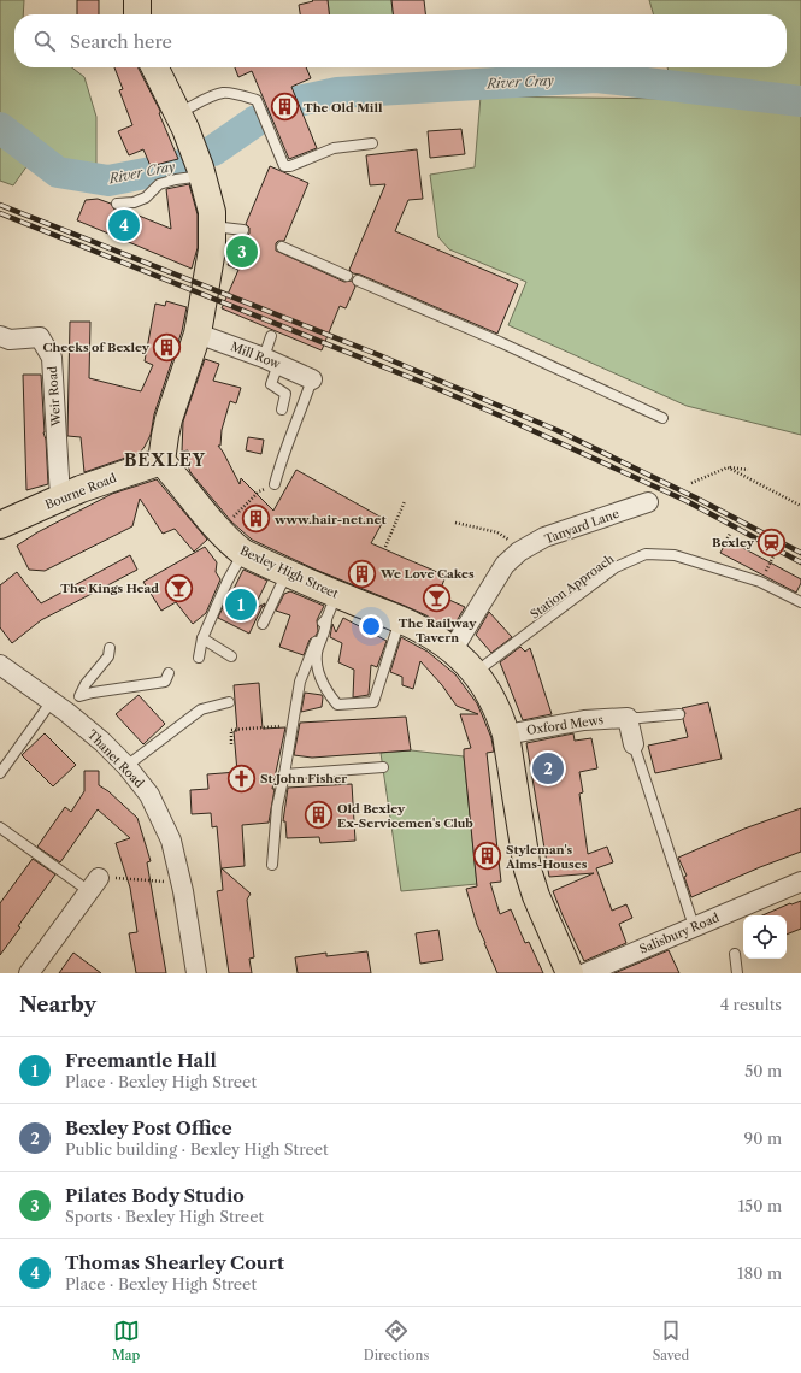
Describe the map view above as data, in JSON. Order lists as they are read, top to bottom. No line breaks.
{"streets":{"main road":["Bourne Road","Bexley High Street"],"street":["Mill Row","Weir Road","Tanyard Lane","Oxford Mews","Thanet Road","Salisbury Road"],"lane":["Station Approach"]},"crossings":[["Weir Road","Bourne Road"],["Bourne Road","Bexley High Street"],["Tanyard Lane","Bexley High Street"],["Bexley High Street","Station Approach"],["Bexley High Street","Oxford Mews"]],"districts":["BEXLEY"],"water":["River Cray"],"places":{"building":["The Old Mill","Cheeks of Bexley","www.hair-net.net","We Love Cakes","Old Bexley Ex-Servicemen's Club","Styleman's Alms-Houses"],"station":["Bexley"],"bar":["The Kings Head","The Railway Tavern"],"church":["St John Fisher"]},"page":{"search":"Search here","pins":["4","3","1","2"],"heading":["Nearby","4 results"],"list":[{"mark":"1","name":"Freemantle Hall","note":"Place · Bexley High Street","value":"50 m"},{"mark":"2","name":"Bexley Post Office","note":"Public building · Bexley High Street","value":"90 m"},{"mark":"3","name":"Pilates Body Studio","note":"Sports · Bexley High Street","value":"150 m"},{"mark":"4","name":"Thomas Shearley Court","note":"Place · Bexley High Street","value":"180 m"}],"nav":["Map","Directions","Saved"]}}
